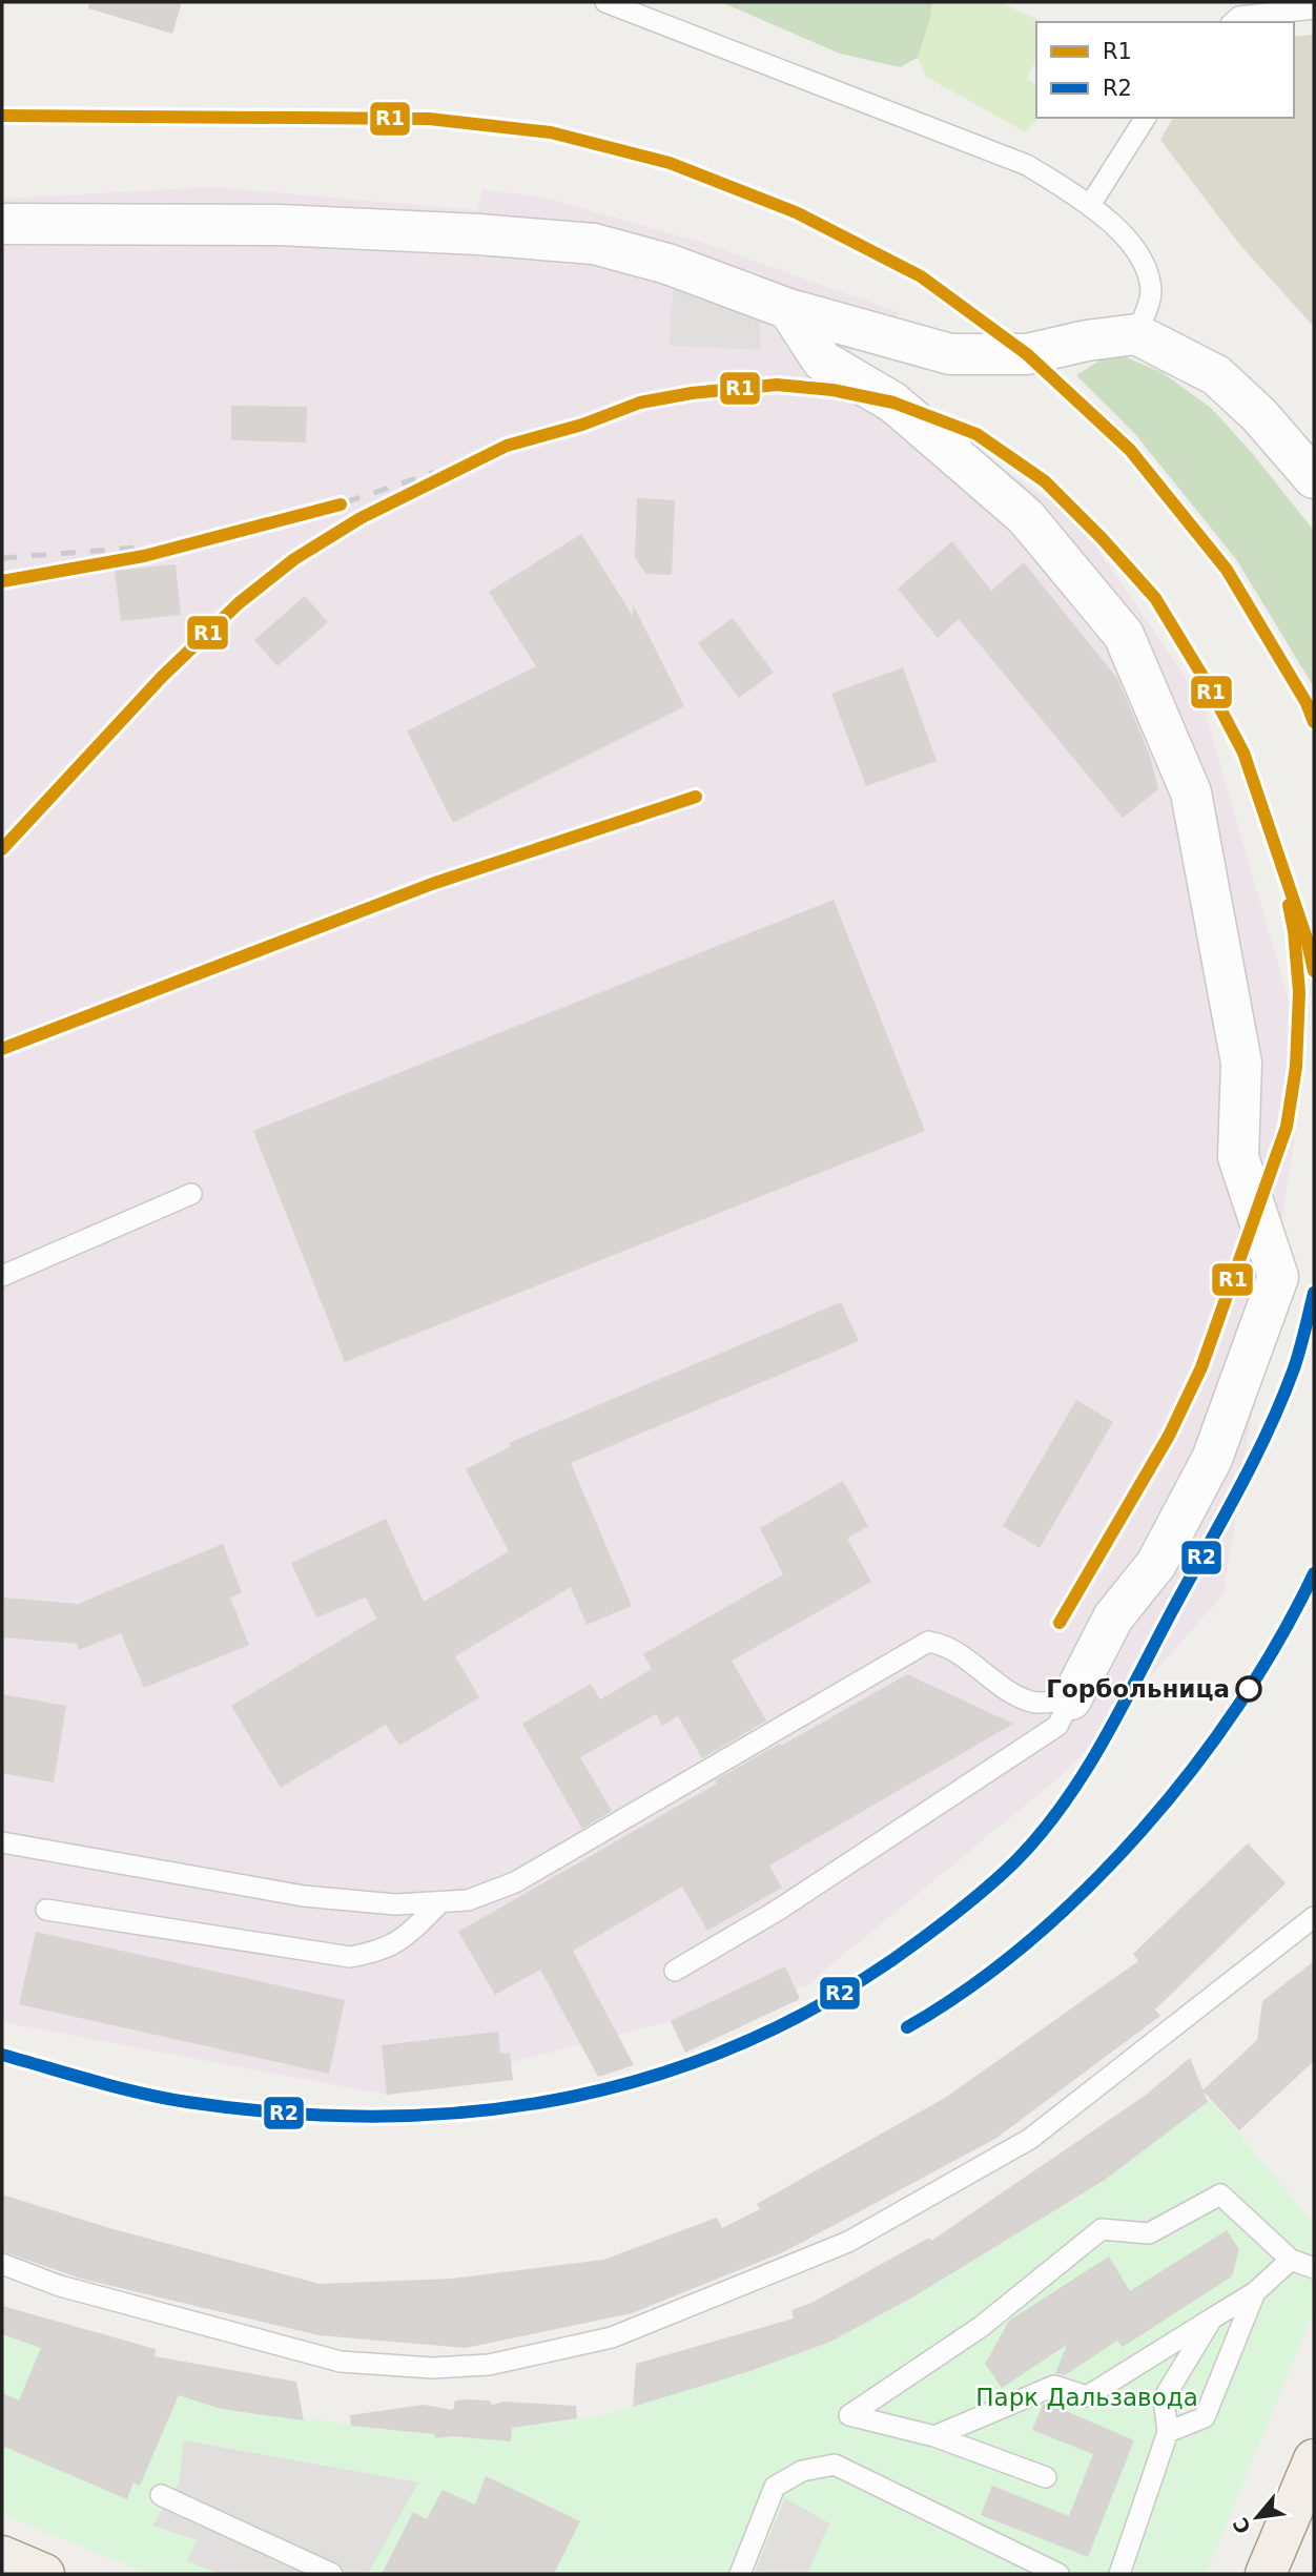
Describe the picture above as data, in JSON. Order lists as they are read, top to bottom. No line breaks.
{"parks":["Парк Дальзавода"],"places":["Горбольница"],"lines":["transit line R1","transit line R2"],"legend":["R1","R2"],"north":"bottom left"}
